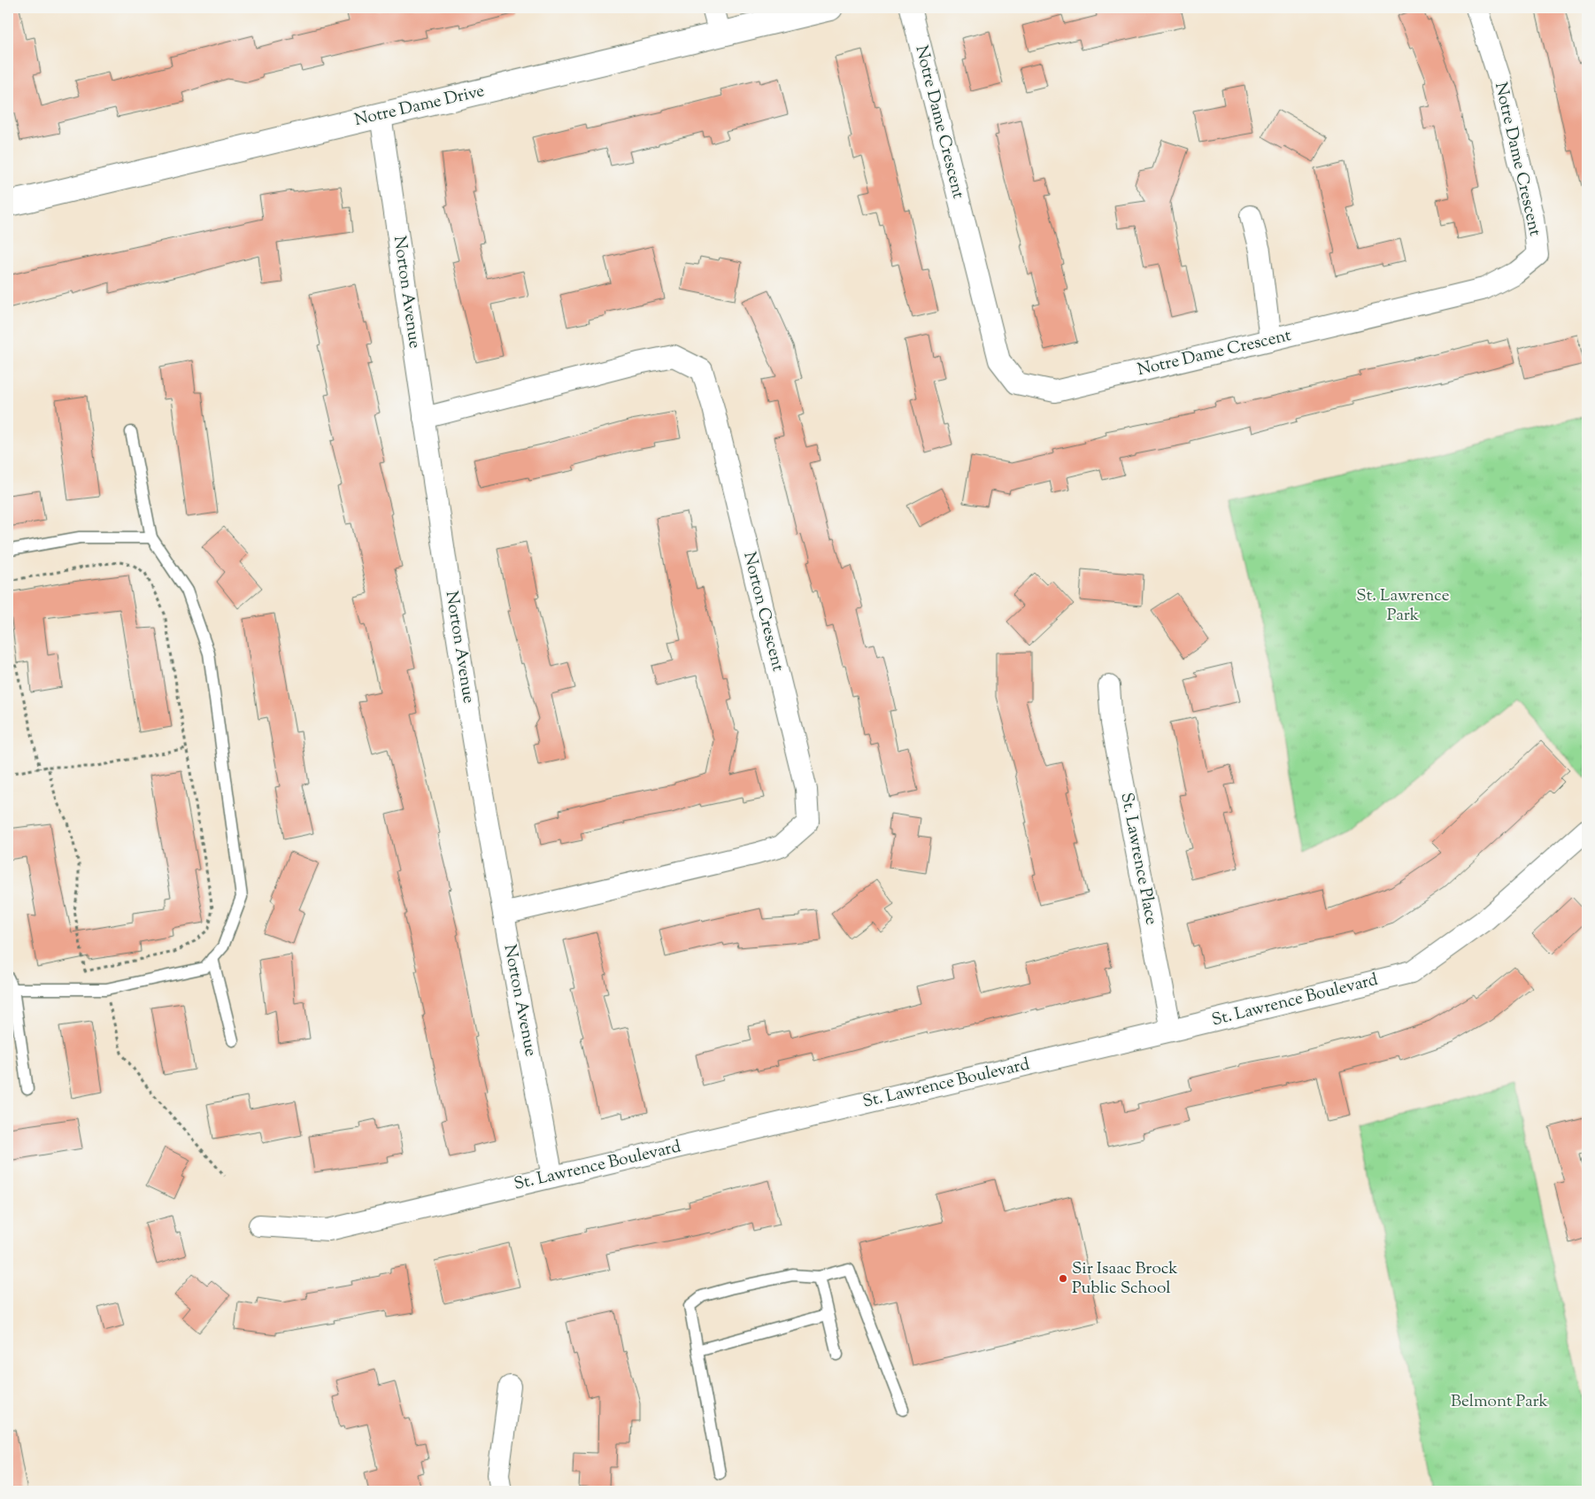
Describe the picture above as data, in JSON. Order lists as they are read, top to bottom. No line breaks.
{"streets":{"street":["Notre Dame Drive","Notre Dame Crescent","Norton Avenue","Norton Crescent","St. Lawrence Place","St. Lawrence Boulevard"]},"crossings":[["Notre Dame Drive","Norton Avenue"],["Norton Avenue","Norton Crescent"],["Norton Avenue","St. Lawrence Boulevard"],["St. Lawrence Place","St. Lawrence Boulevard"]],"parks":["St. Lawrence Park","Belmont Park"],"places":["Sir Isaac Brock Public School"]}
